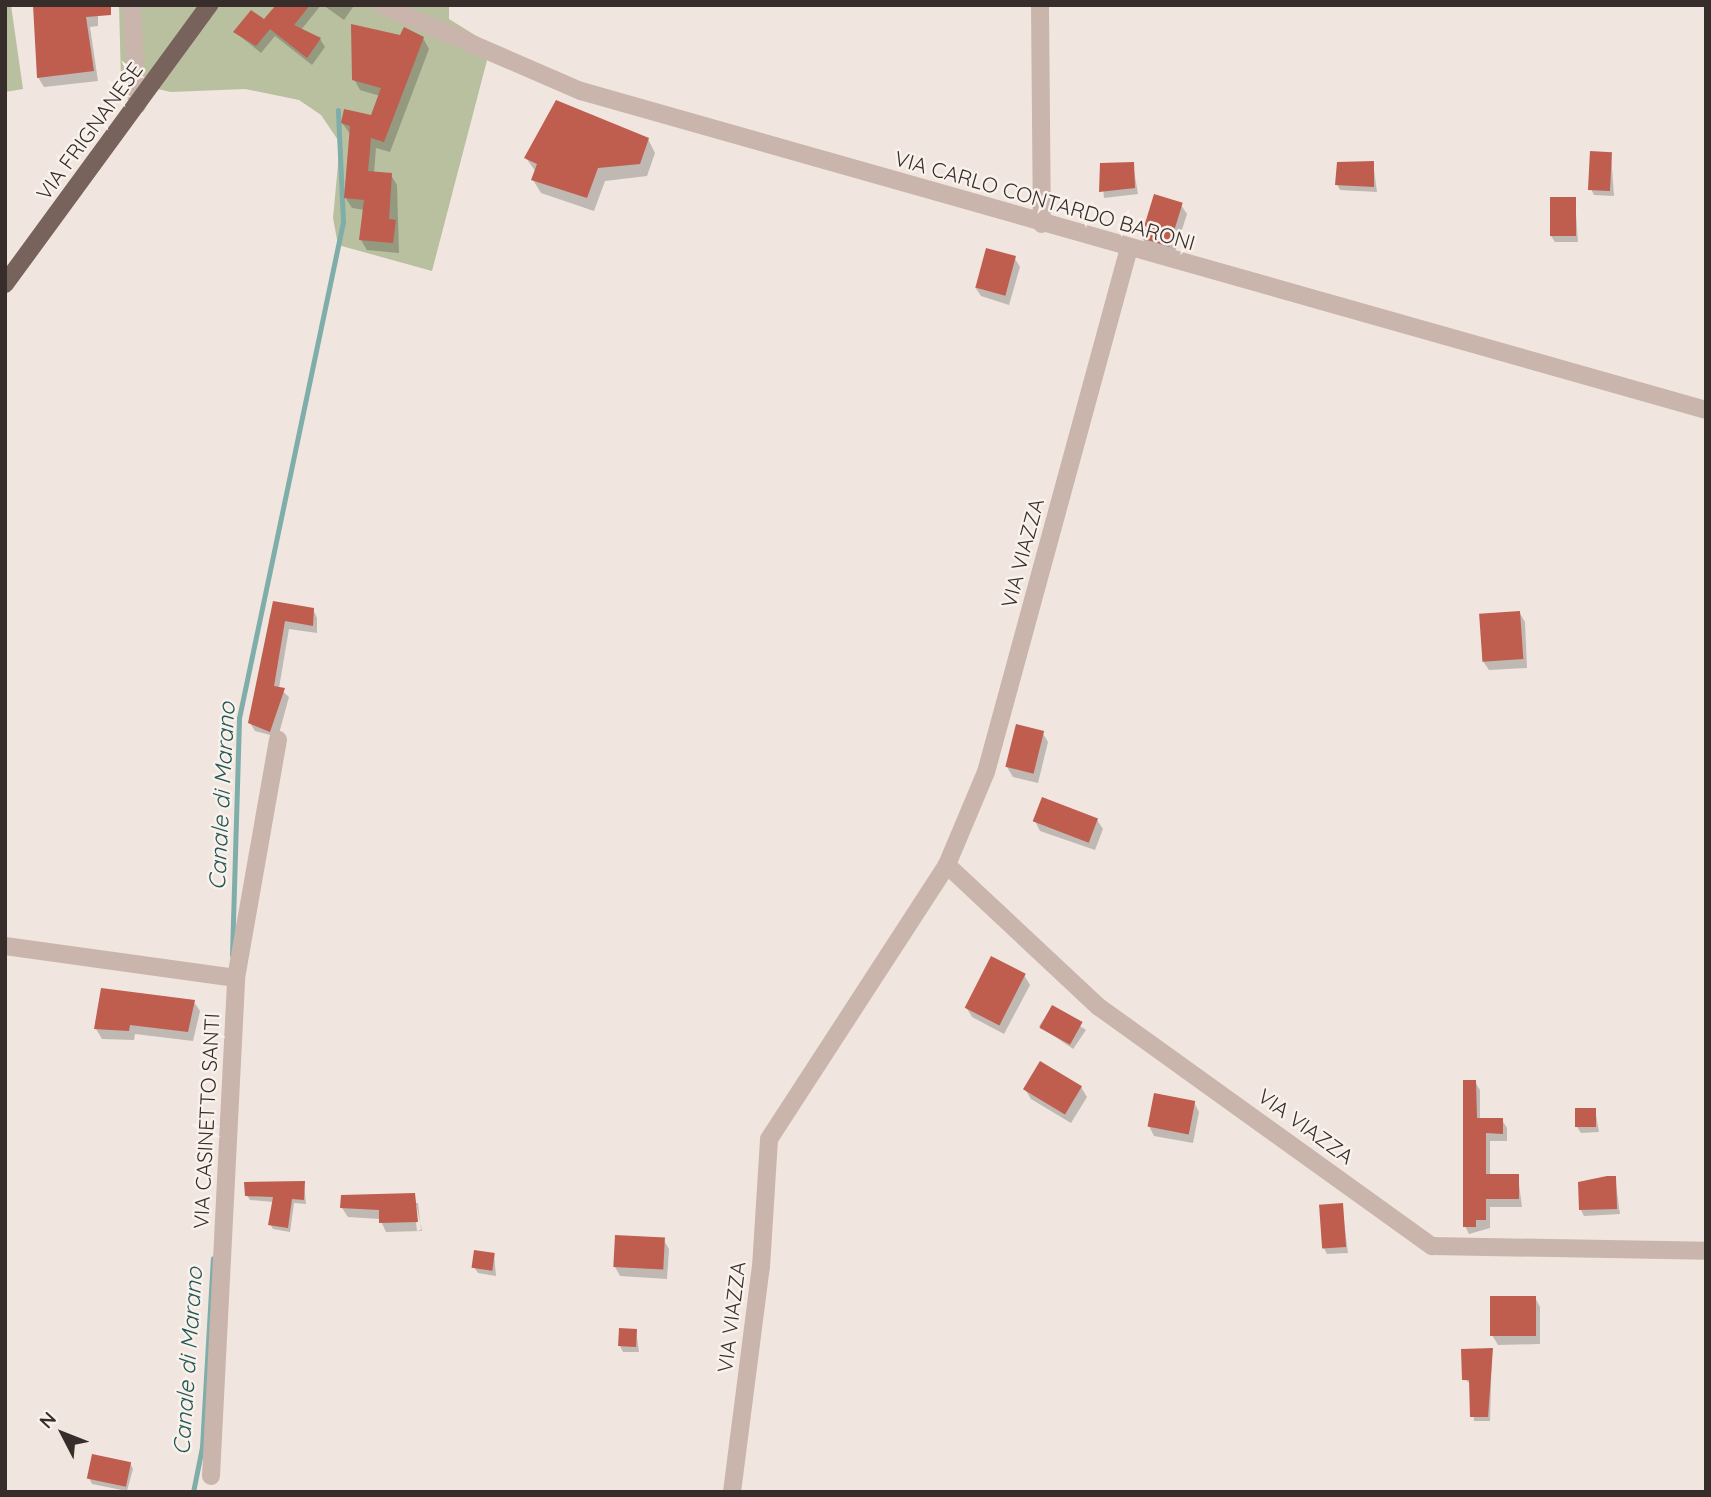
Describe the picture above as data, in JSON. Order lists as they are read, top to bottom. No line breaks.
{"streets":{"main road":["VIA FRIGNANESE"],"street":["VIA CARLO CONTARDO BARONI","VIA VIAZZA","VIA CASINETTO SANTI"]},"crossings":[["VIA CARLO CONTARDO BARONI","VIA VIAZZA"]],"water":["Canale di Marano"],"north":"top left"}
